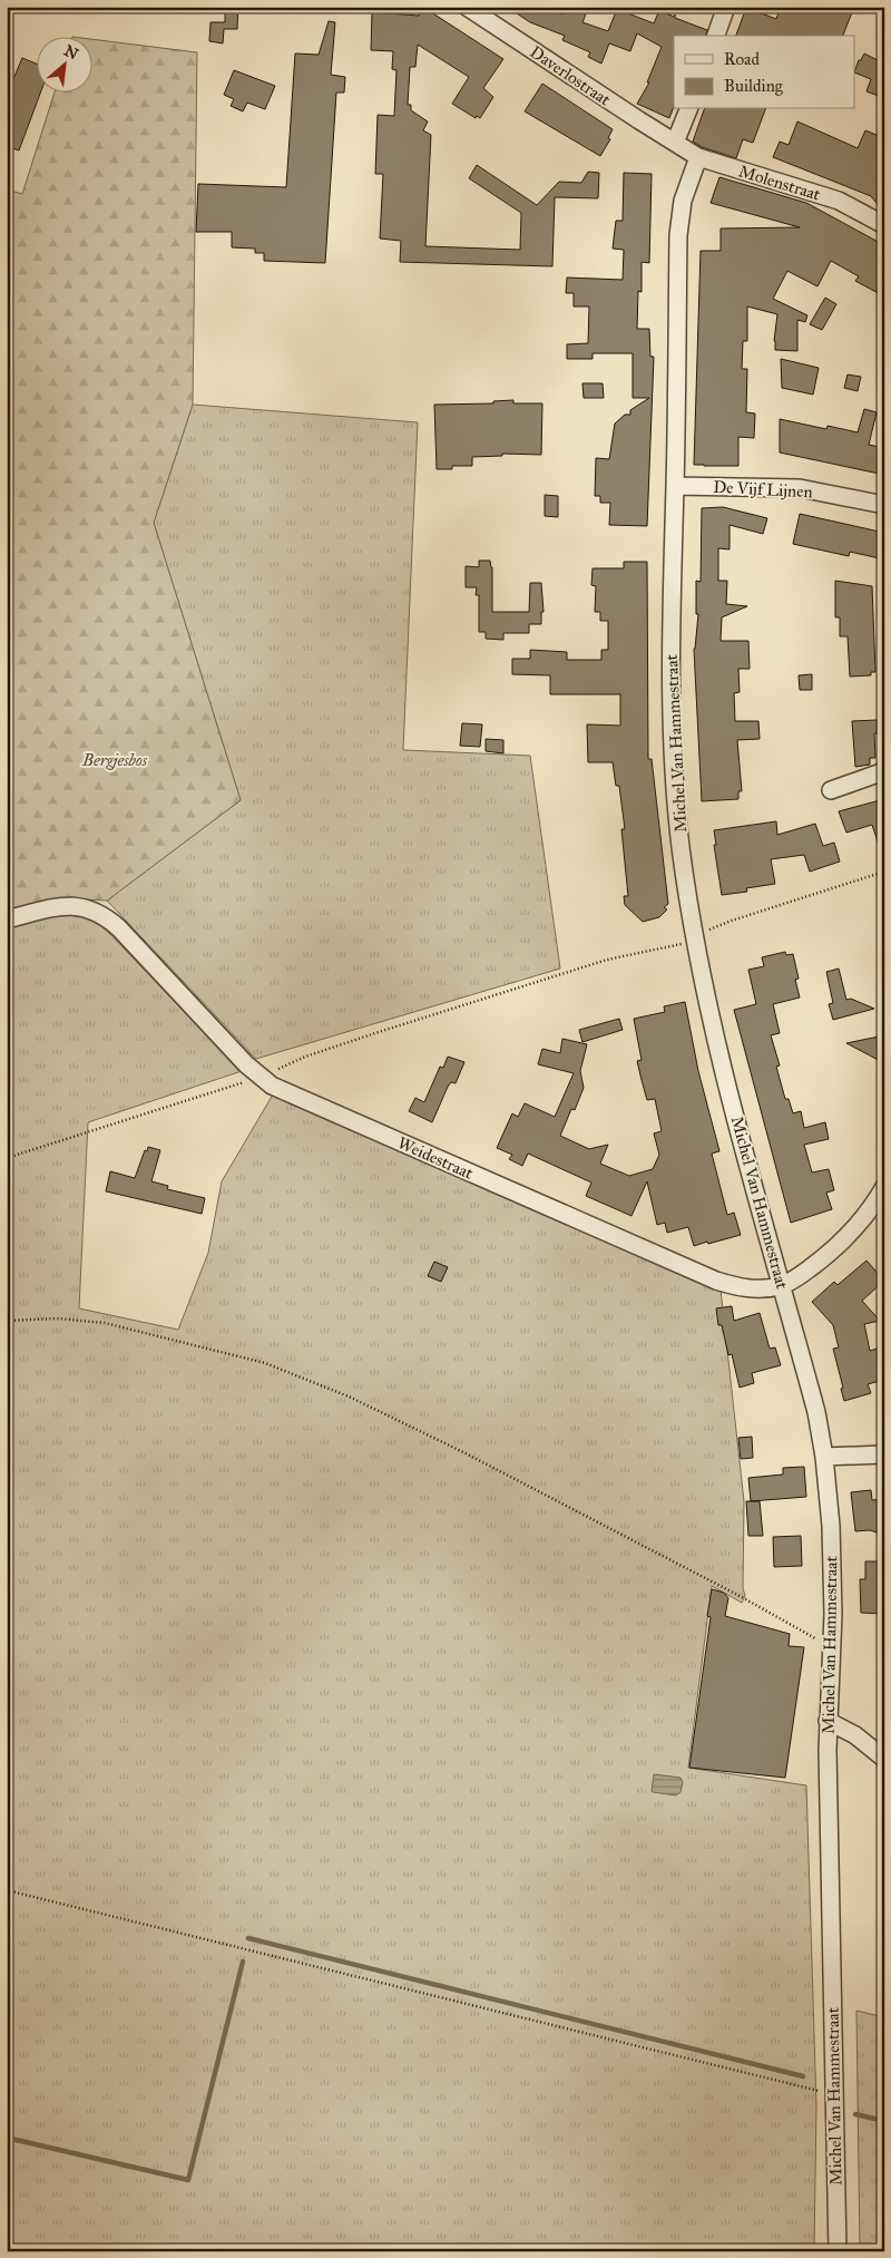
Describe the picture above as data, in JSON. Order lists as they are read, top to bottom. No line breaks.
{"streets":{"street":["Daverlostraat","Molenstraat","De Vijf Lijnen","Michel Van Hammestraat","Weidestraat"]},"crossings":[["Daverlostraat","Molenstraat"],["Molenstraat","Michel Van Hammestraat"],["De Vijf Lijnen","Michel Van Hammestraat"],["Michel Van Hammestraat","Weidestraat"]],"parks":["Bergjesbos"],"legend":["Road","Building"],"north":"top right"}
